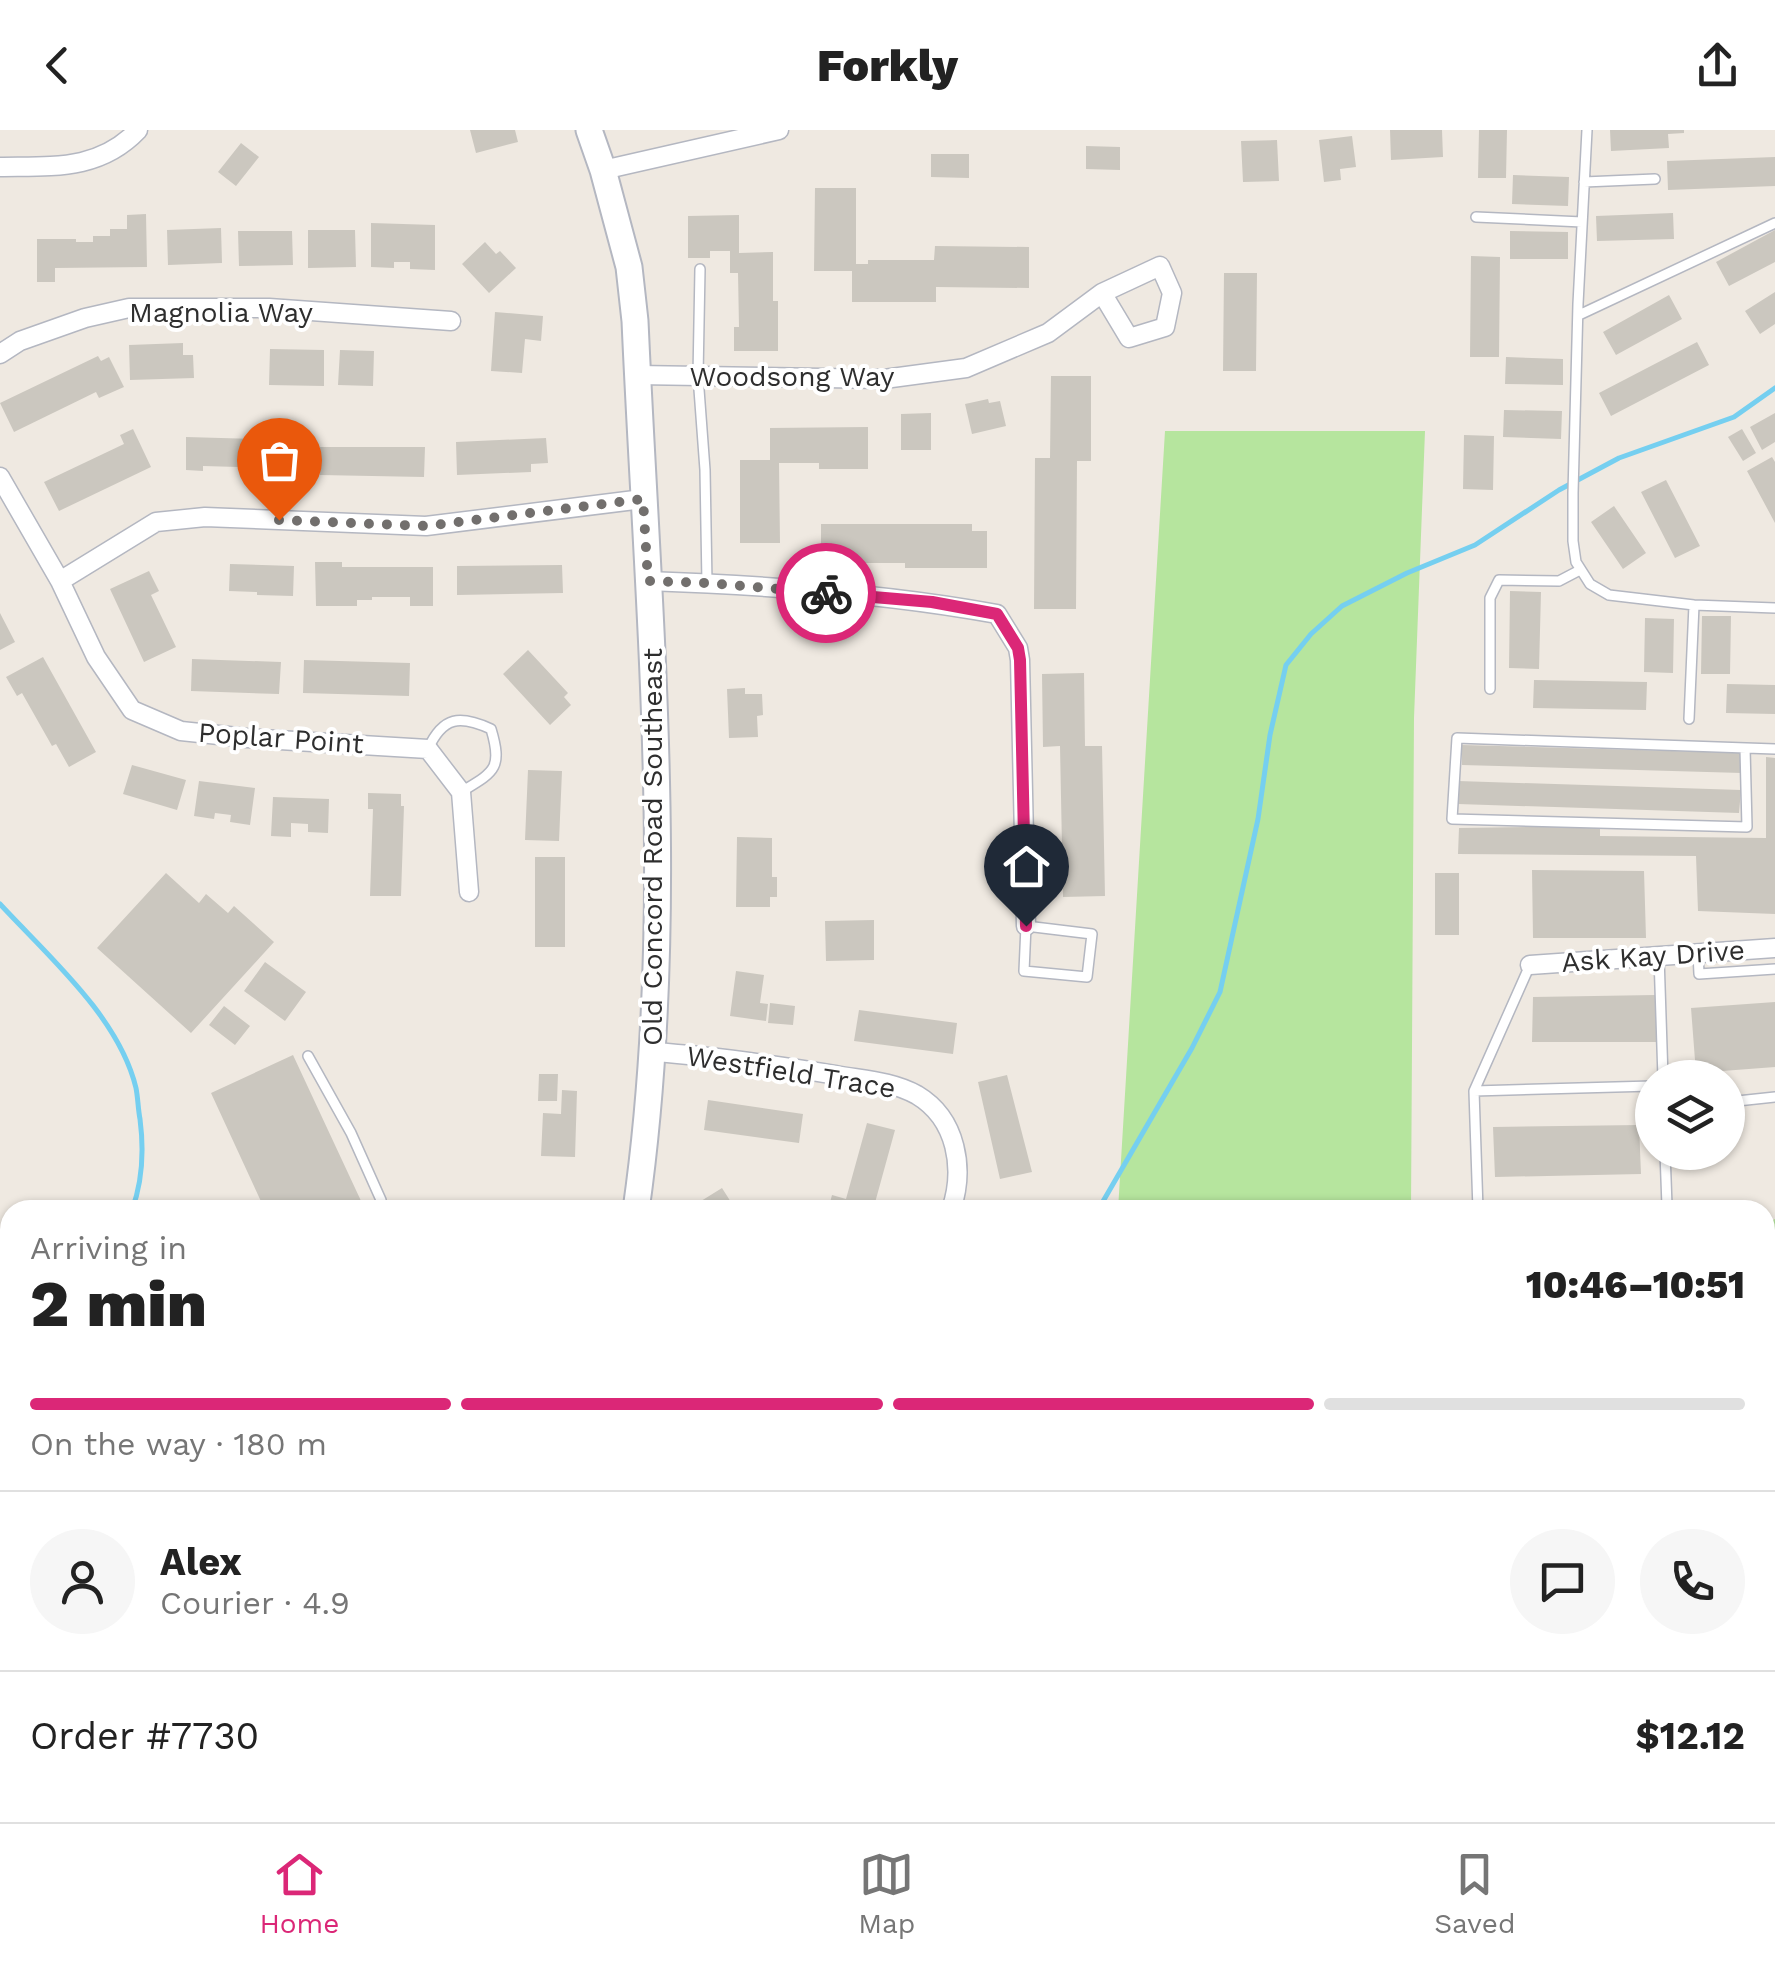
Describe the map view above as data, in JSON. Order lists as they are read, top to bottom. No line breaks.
{"streets":{"street":["Magnolia Way","Woodsong Way","Poplar Point","Old Concord Road Southeast","Ask Kay Drive","Westfield Trace"]},"crossings":[["Woodsong Way","Old Concord Road Southeast"],["Old Concord Road Southeast","Westfield Trace"]],"page":{"header":"Forkly","heading":["2 min","Arriving in","10:46–10:51"],"panel":["Alex","Courier · 4.9","Order #7730","$12.12"],"bar":"On the way · 180 m","tabs":["Home","Map","Saved"]}}
